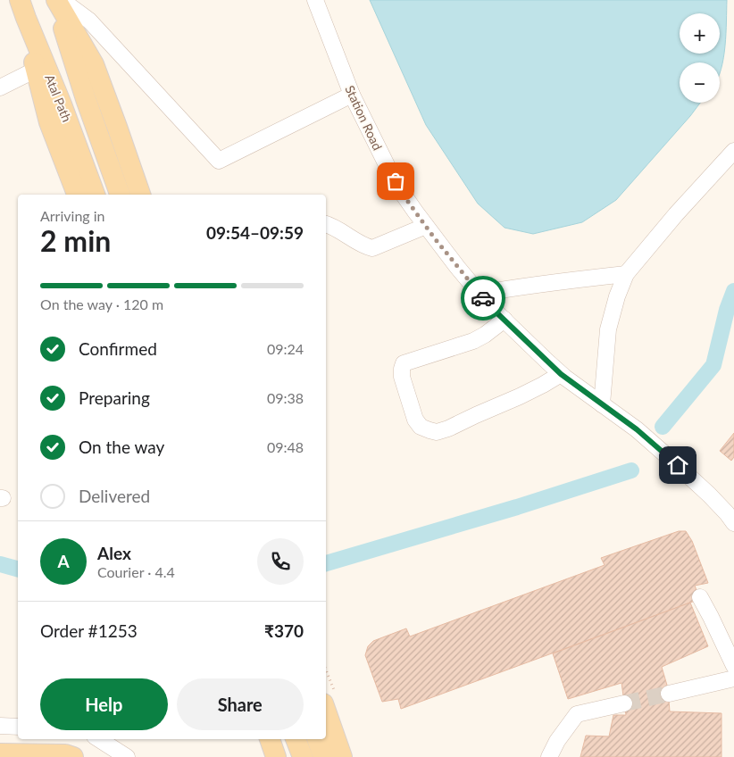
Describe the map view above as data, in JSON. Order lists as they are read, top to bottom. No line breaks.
{"streets":{"main road":["Atal Path"],"street":["Station Road"]},"page":{"map_buttons":["+","−"],"heading":["2 min","Arriving in","09:54–09:59"],"panel":["Alex","Courier · 4.4","Order #1253","₹370"],"bar":"On the way · 120 m","list":[["Confirmed","09:24"],["Preparing","09:38"],["On the way","09:48"],"Delivered"],"round":"A","buttons":["Help","Share"]}}
